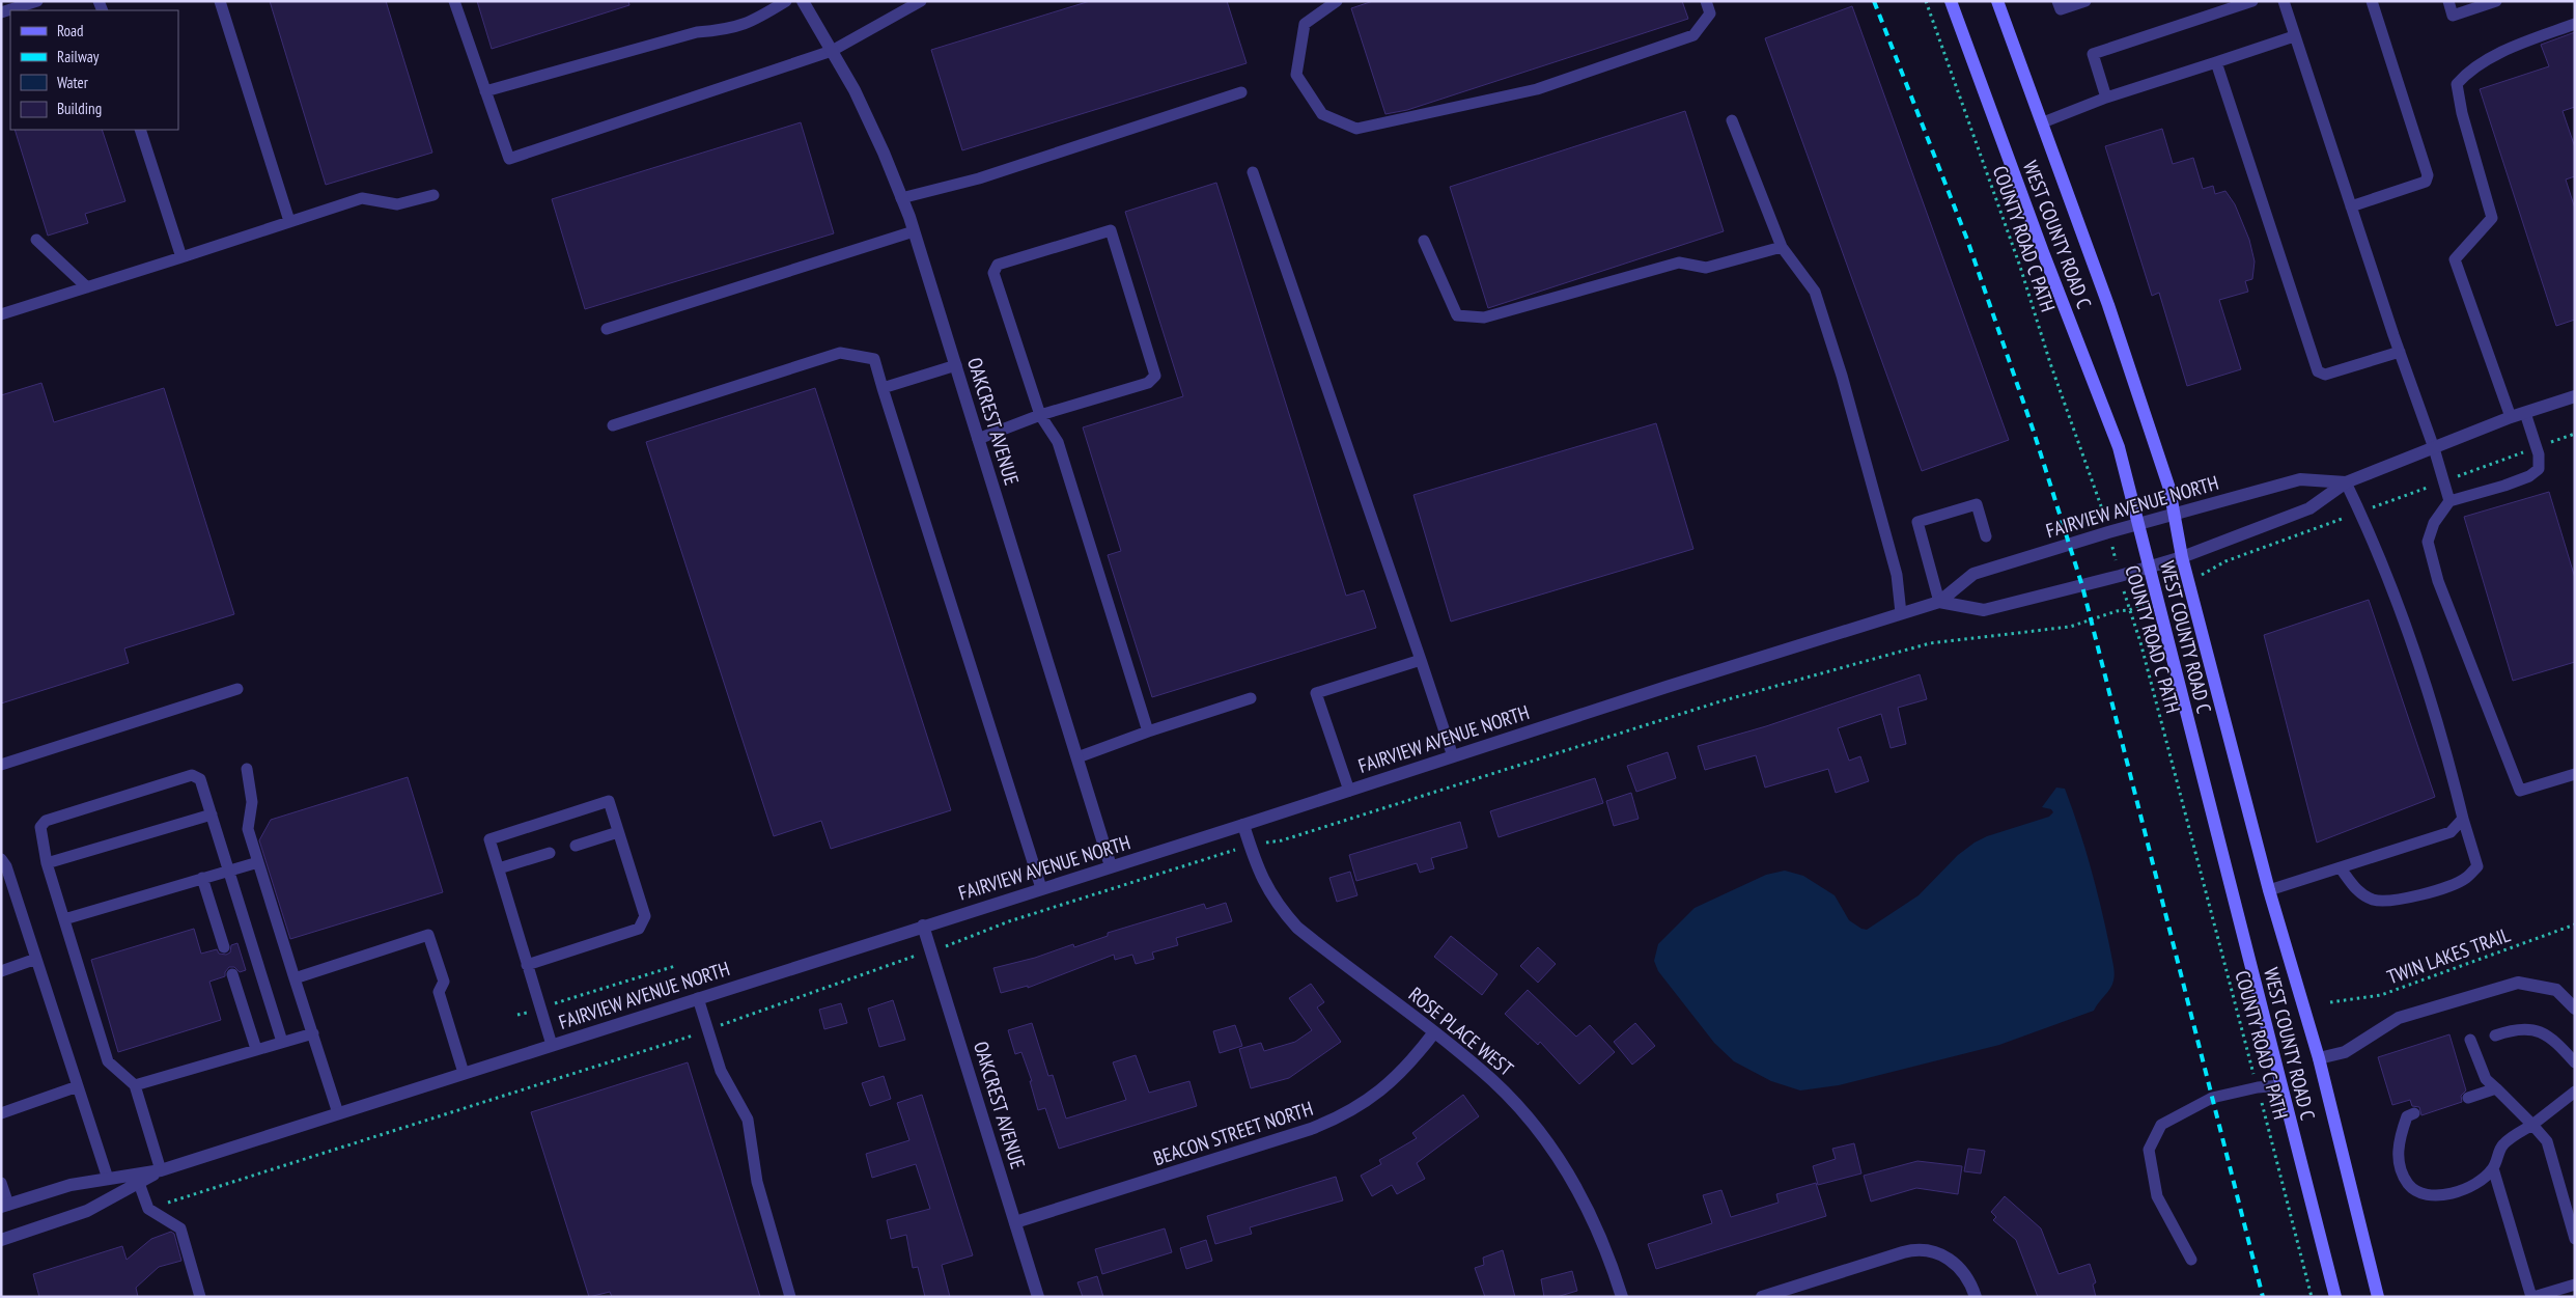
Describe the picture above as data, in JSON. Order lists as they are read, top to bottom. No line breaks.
{"streets":{"main road":["WEST COUNTY ROAD C"],"street":["OAKCREST AVENUE","FAIRVIEW AVENUE NORTH","ROSE PLACE WEST","BEACON STREET NORTH"],"path":["COUNTY ROAD C PATH","TWIN LAKES TRAIL"]},"crossings":[["WEST COUNTY ROAD C","FAIRVIEW AVENUE NORTH"],["COUNTY ROAD C PATH","FAIRVIEW AVENUE NORTH"],["OAKCREST AVENUE","FAIRVIEW AVENUE NORTH"],["OAKCREST AVENUE","BEACON STREET NORTH"],["FAIRVIEW AVENUE NORTH","ROSE PLACE WEST"],["ROSE PLACE WEST","BEACON STREET NORTH"]],"legend":["Road","Railway","Water","Building"]}
